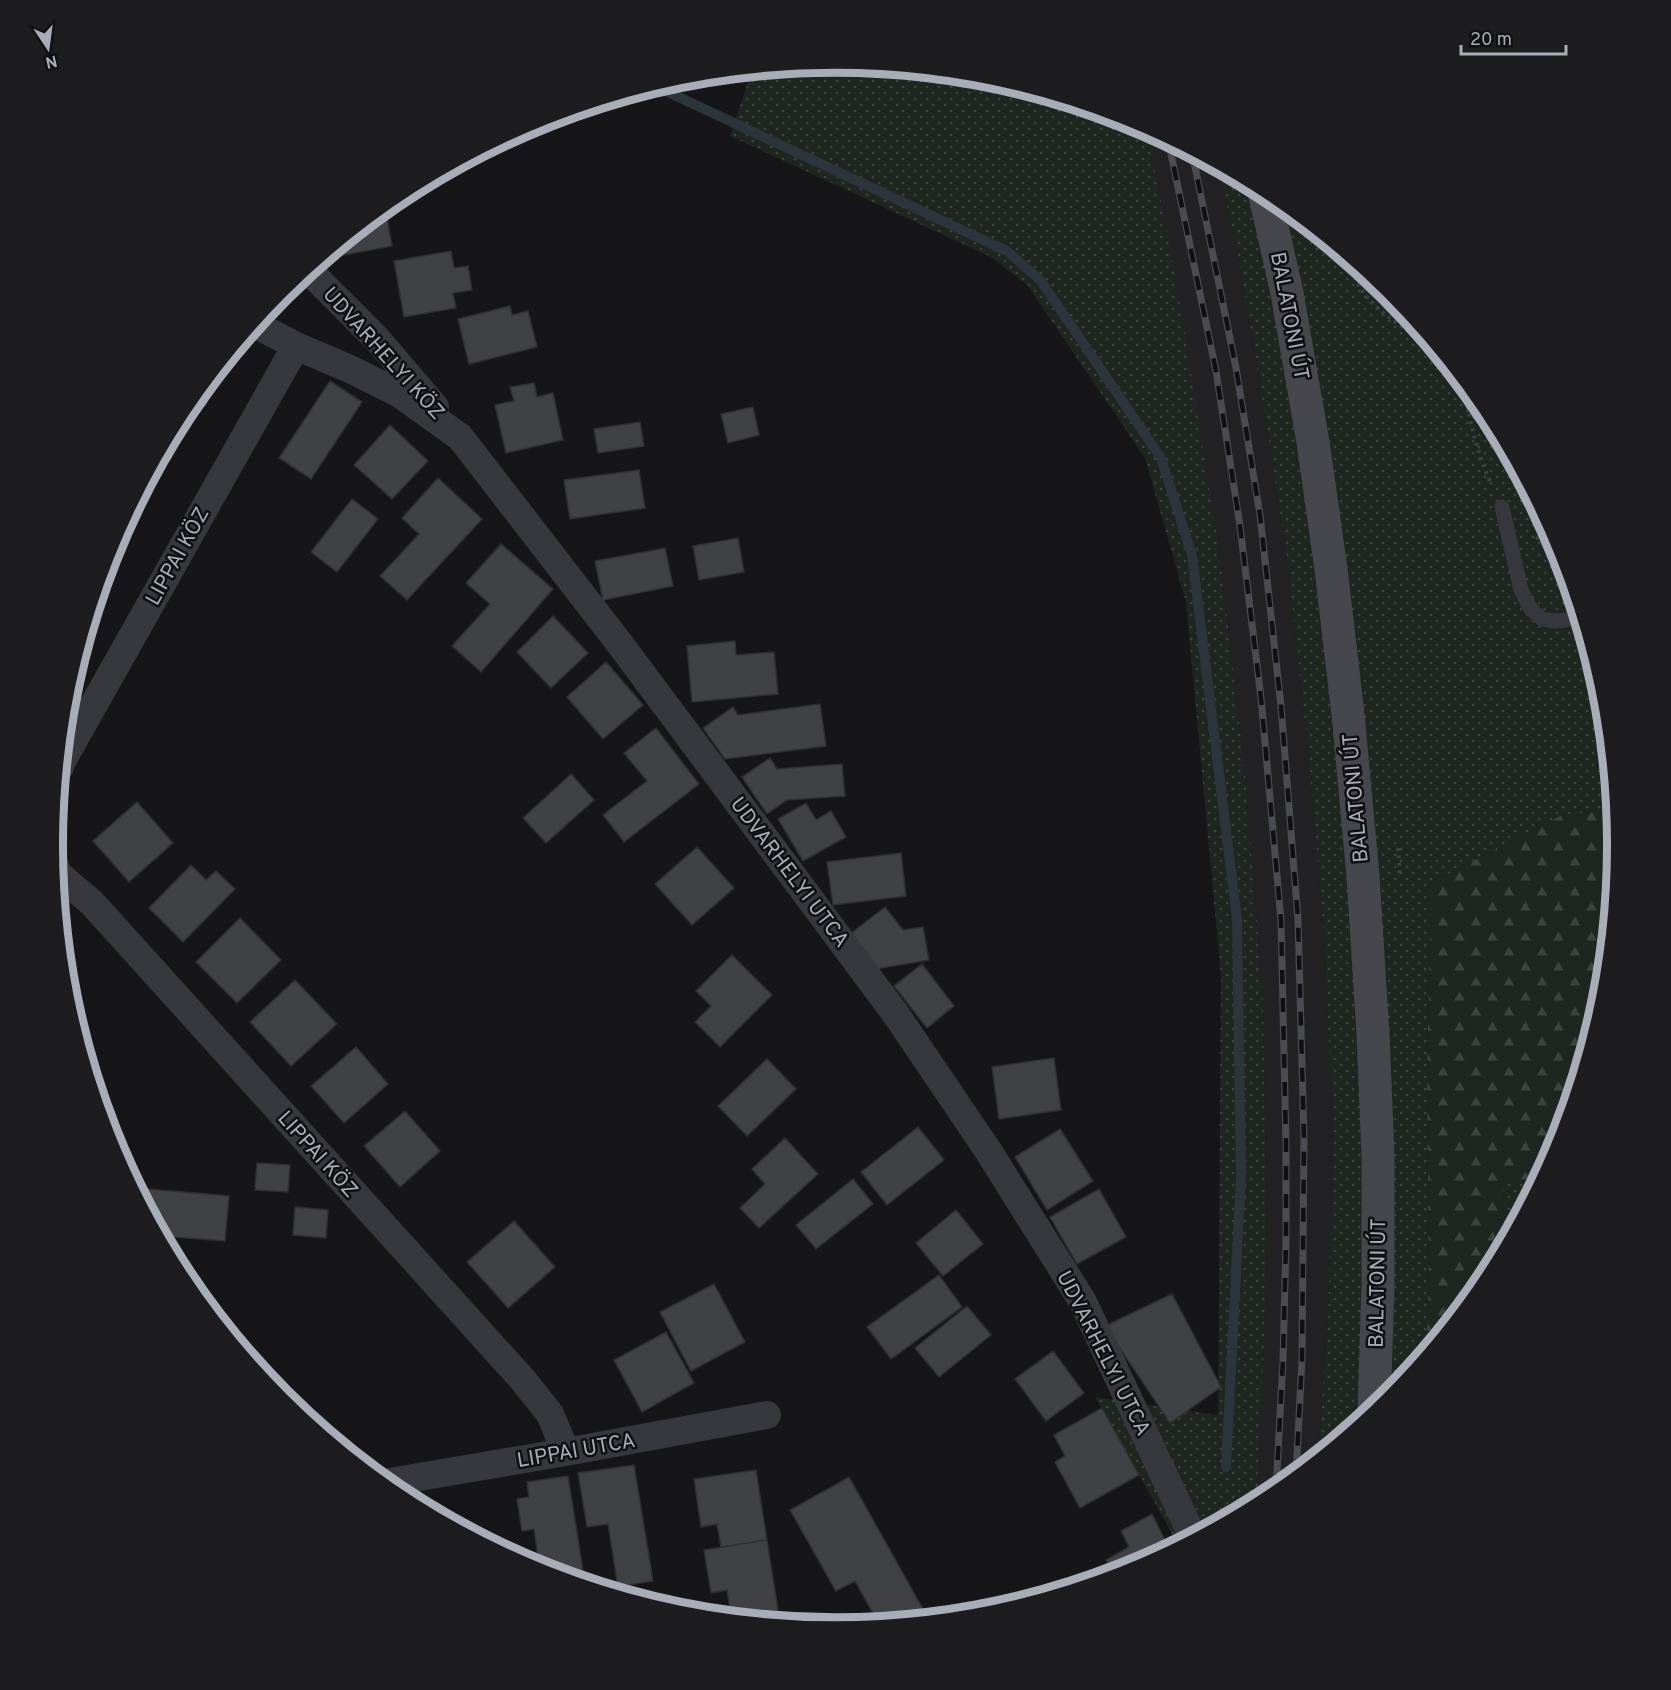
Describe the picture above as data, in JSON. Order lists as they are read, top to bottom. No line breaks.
{"streets":{"main road":["BALATONI ÚT"],"street":["UDVARHELYI KÖZ","LIPPAI KÖZ","UDVARHELYI UTCA","LIPPAI UTCA"]},"crossings":[["UDVARHELYI KÖZ","UDVARHELYI UTCA"],["LIPPAI KÖZ","UDVARHELYI UTCA"],["LIPPAI KÖZ","LIPPAI UTCA"]],"scale_bar":"20 m","north":"bottom"}
